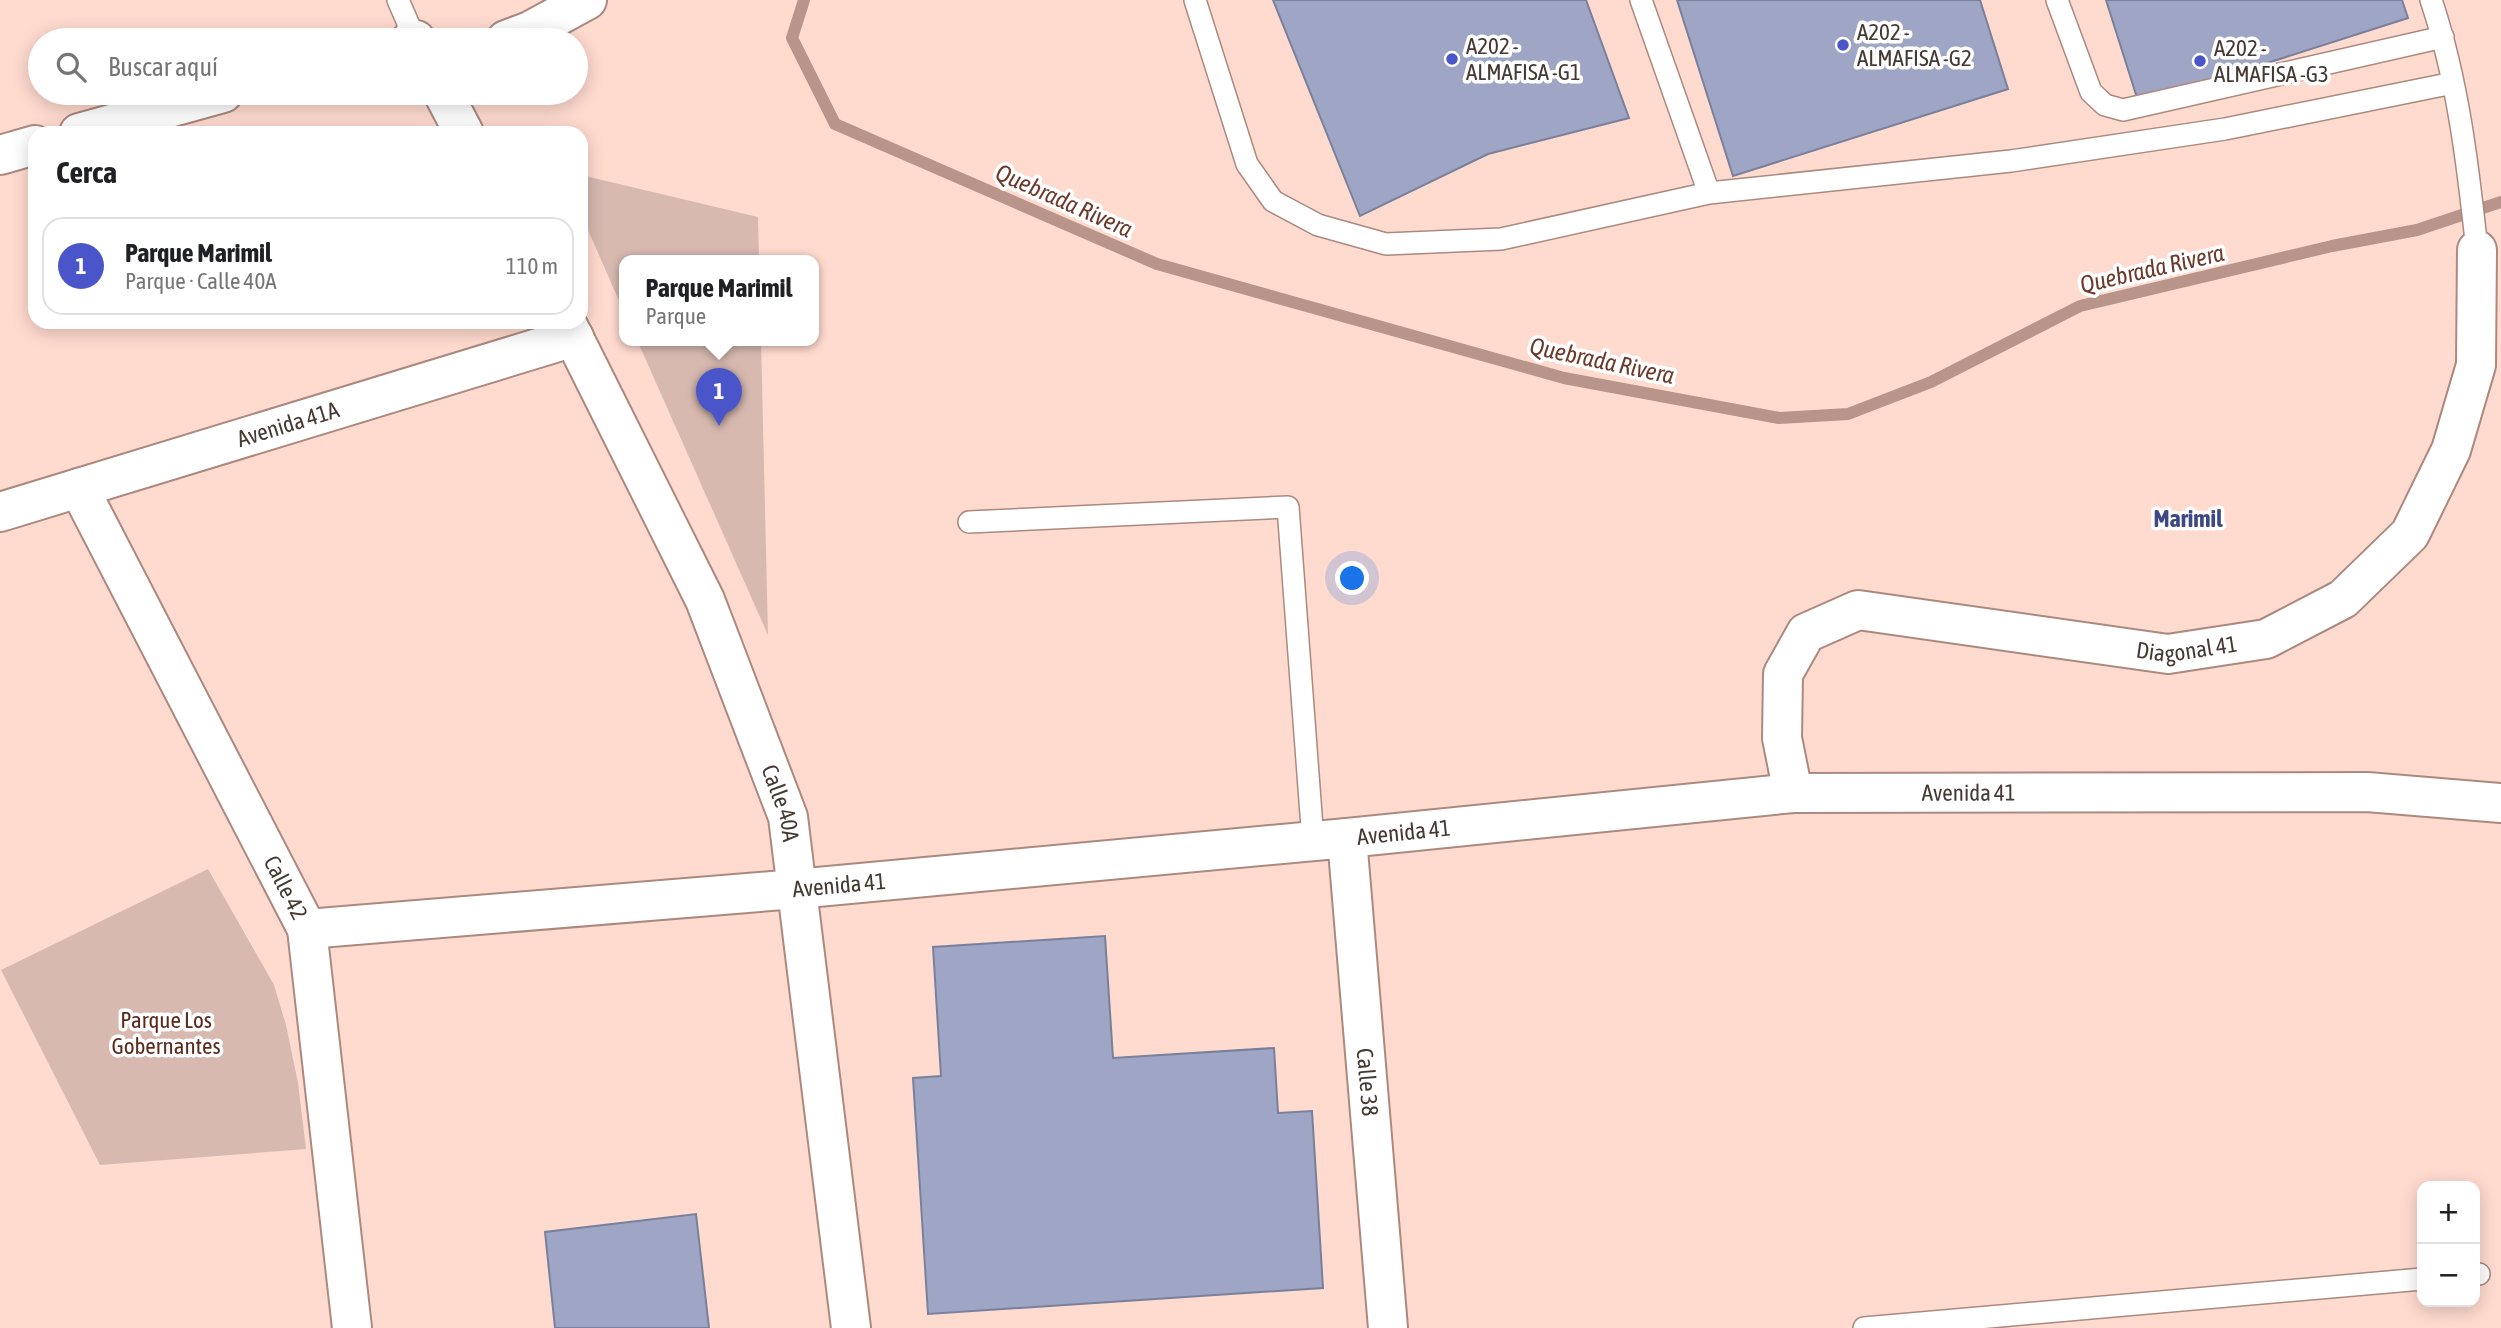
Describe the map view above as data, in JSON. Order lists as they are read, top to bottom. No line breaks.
{"streets":{"street":["Avenida 41A","Diagonal 41","Avenida 41","Calle 40A","Calle 42","Calle 38"]},"crossings":[["Avenida 41A","Calle 40A"],["Avenida 41A","Calle 42"],["Diagonal 41","Avenida 41"],["Avenida 41","Calle 40A"],["Avenida 41","Calle 42"],["Avenida 41","Calle 38"]],"districts":["Marimil"],"water":["Quebrada Rivera"],"parks":["Parque Los Gobernantes"],"places":["A202 - ALMAFISA -G2","A202 - ALMAFISA -G1","A202 - ALMAFISA -G3"],"page":{"search":"Buscar aquí","heading":"Cerca","list":[{"mark":"1","name":"Parque Marimil","note":"Parque · Calle 40A","value":"110 m"}],"popup":["Parque Marimil","Parque"],"pins":"1","map_buttons":["+","−"]}}
